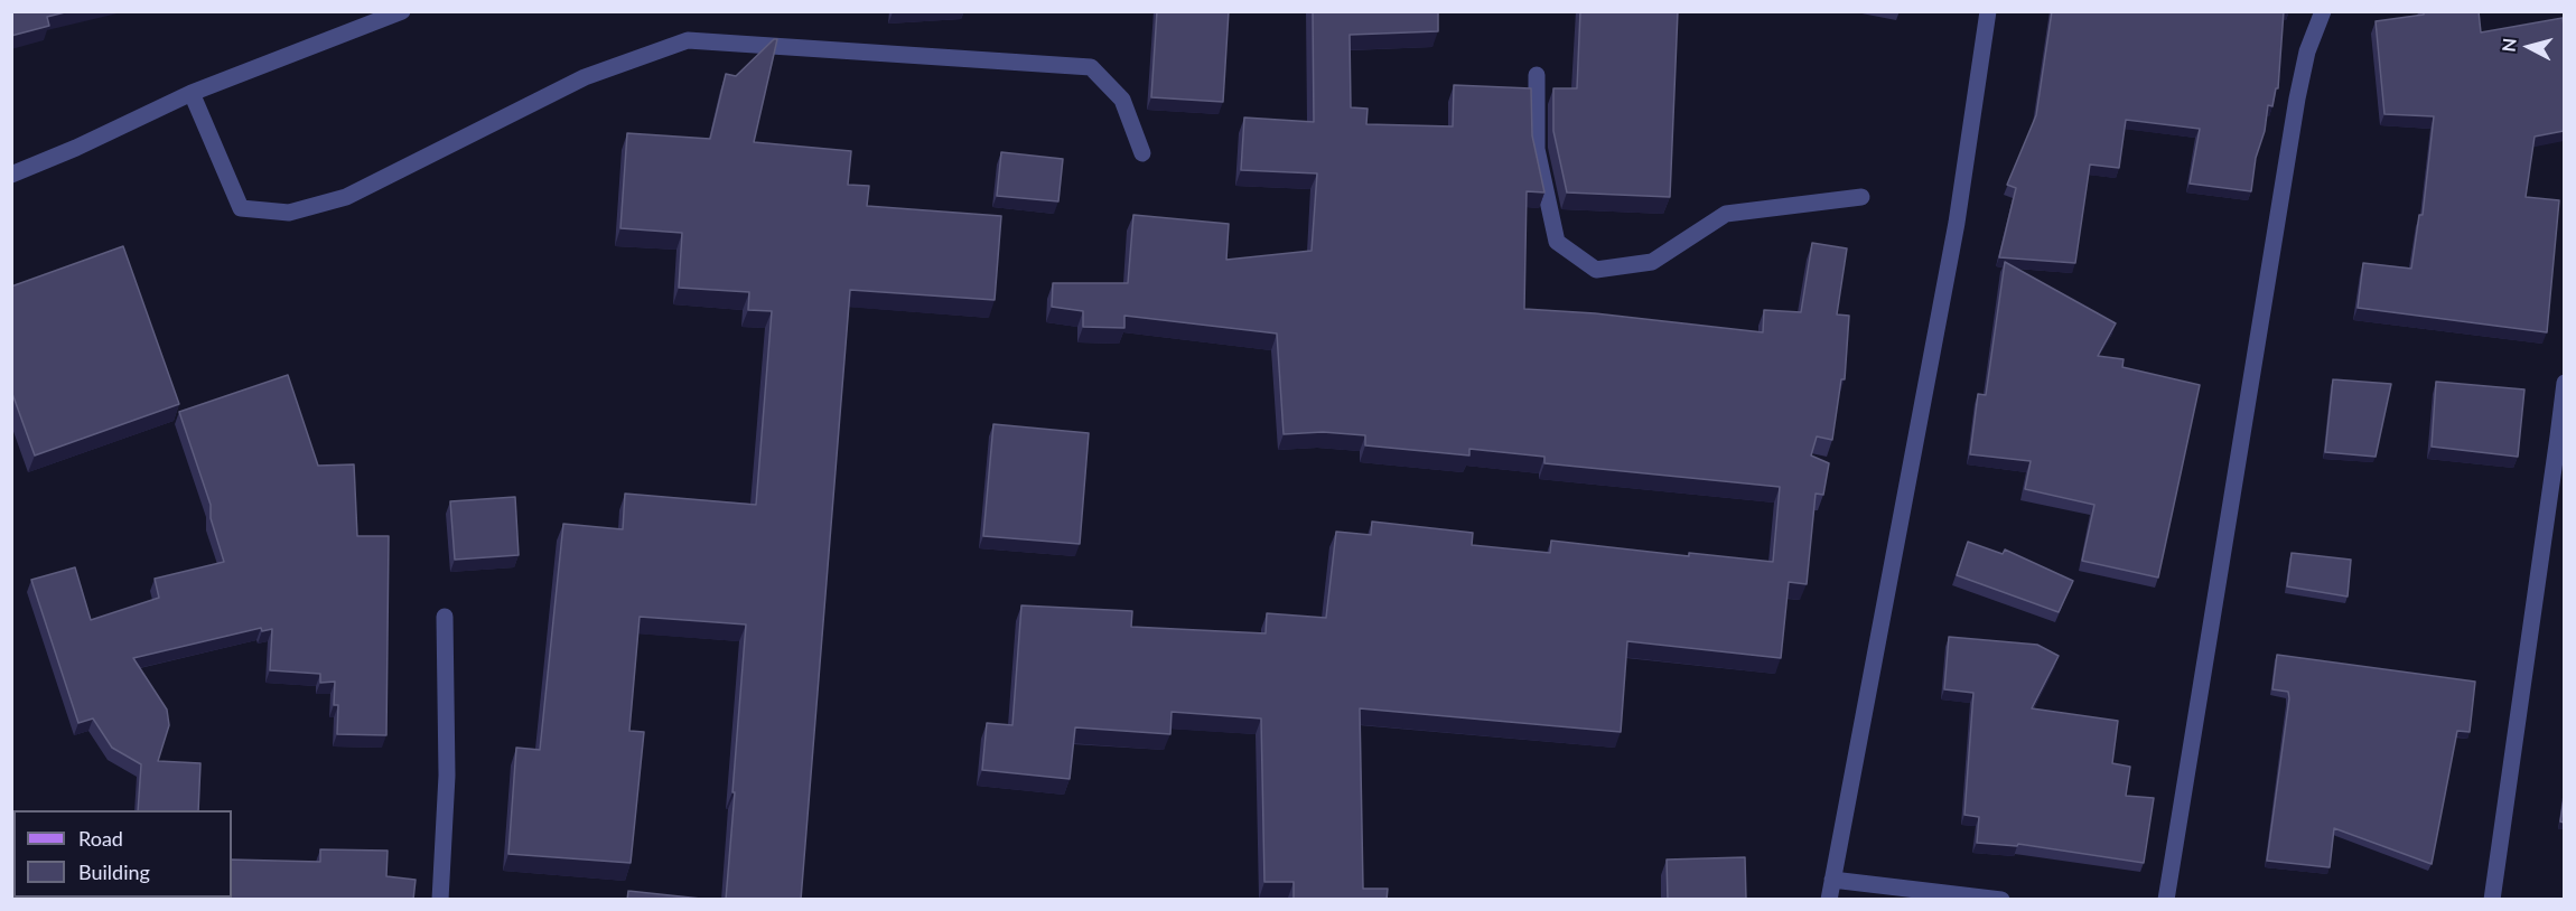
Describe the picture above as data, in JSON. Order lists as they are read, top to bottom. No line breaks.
{"legend":["Road","Building"],"north":"left"}
